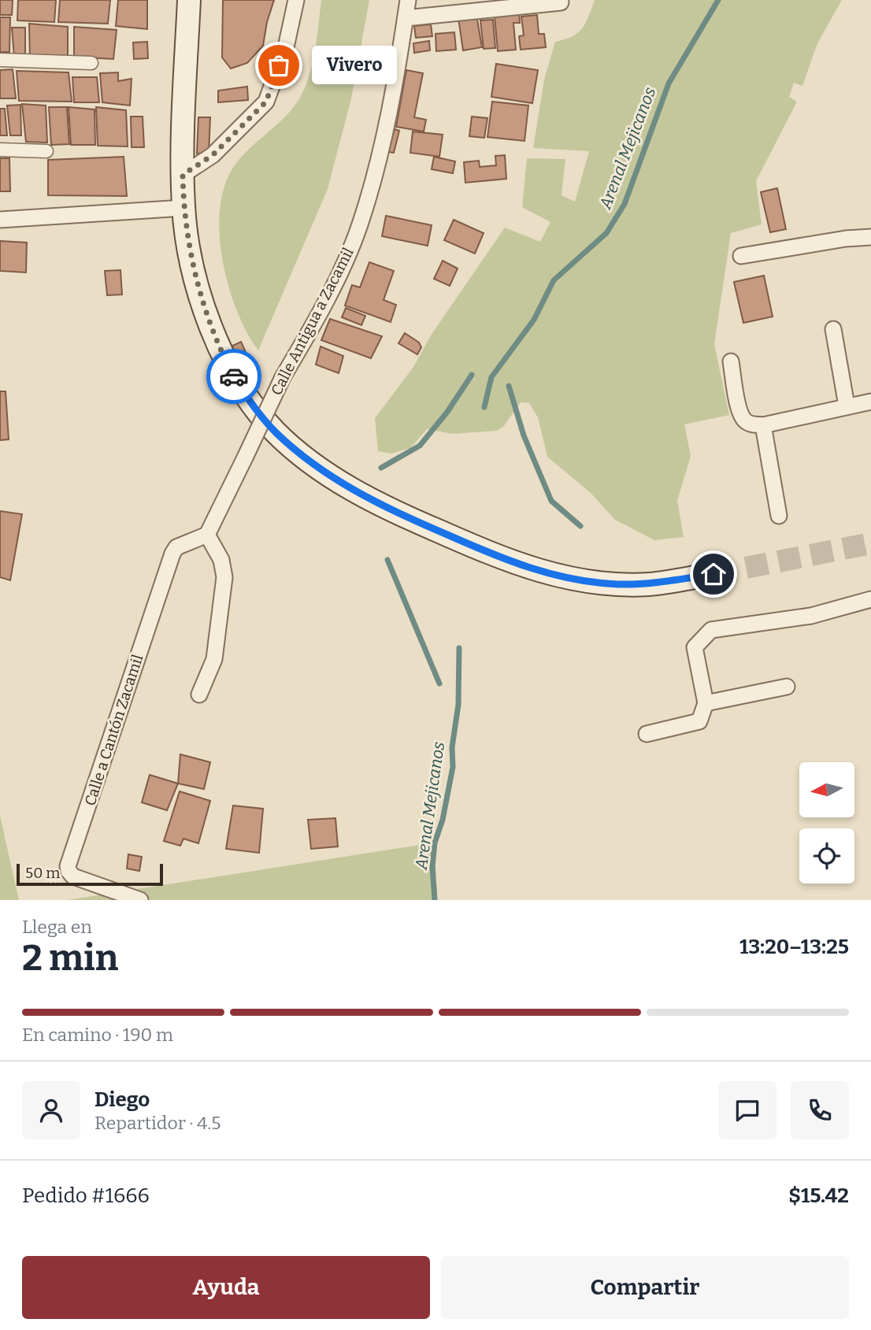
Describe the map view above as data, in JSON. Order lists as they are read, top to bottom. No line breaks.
{"streets":{"street":["Calle Antigua a Zacamil","Calle a Cantón Zacamil"]},"crossings":[["Calle Antigua a Zacamil","Calle a Cantón Zacamil"]],"water":["Arenal Mejicanos"],"places":["Vivero"],"scale_bar":"50 m","north":"left","page":{"bubble":"Vivero","scale":"50 m","heading":["2 min","Llega en","13:20–13:25"],"panel":["Diego","Repartidor · 4.5","Pedido #1666","$15.42"],"bar":"En camino · 190 m","buttons":["Ayuda","Compartir"]}}
